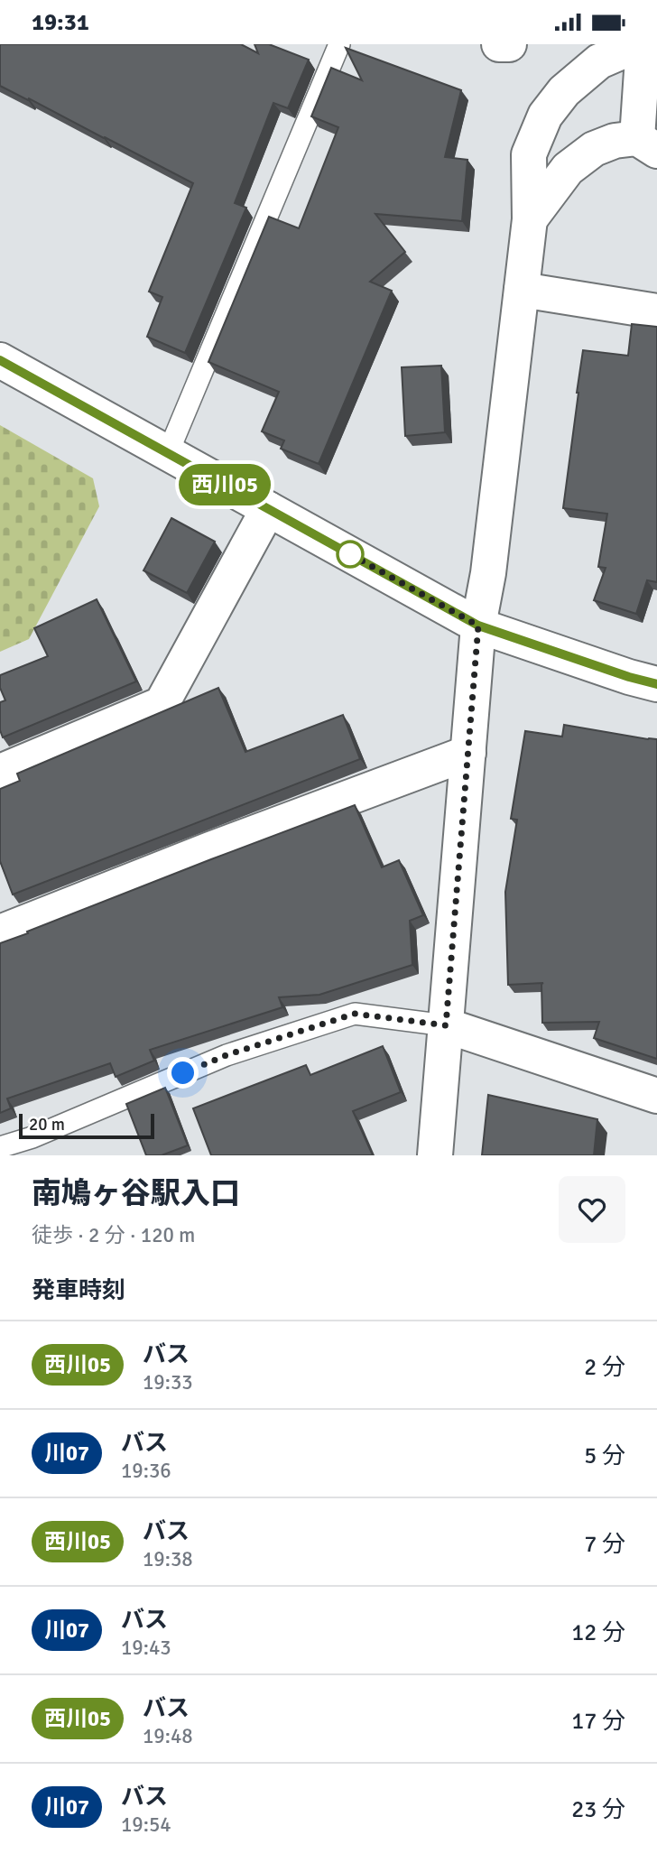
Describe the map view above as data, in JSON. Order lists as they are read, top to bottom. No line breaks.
{"lines":["bus line 西川05"],"scale_bar":"20 m","page":{"status":"19:31","on_map":"西川05","scale":"20 m","heading":[["南鳩ヶ谷駅入口","徒歩 · 2 分 · 120 m"],"発車時刻"],"list":[{"mark":"西川05","name":"バス","note":"19:33","value":"2 分"},{"mark":"川07","name":"バス","note":"19:36","value":"5 分"},{"mark":"西川05","name":"バス","note":"19:38","value":"7 分"},{"mark":"川07","name":"バス","note":"19:43","value":"12 分"},{"mark":"西川05","name":"バス","note":"19:48","value":"17 分"},{"mark":"川07","name":"バス","note":"19:54","value":"23 分"}]}}
